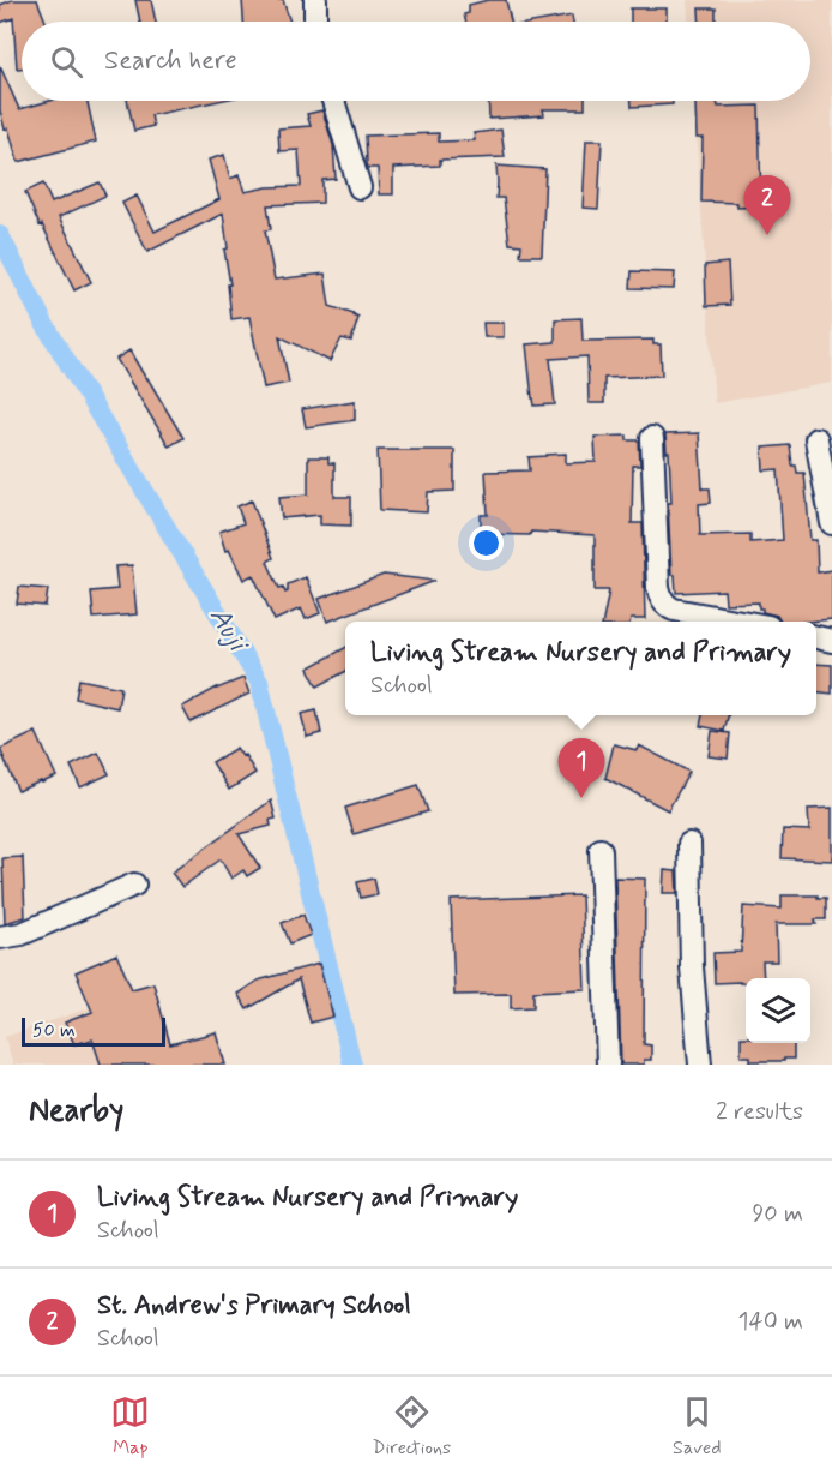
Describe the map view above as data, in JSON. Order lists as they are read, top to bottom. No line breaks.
{"water":["Auji"],"scale_bar":"50 m","page":{"search":"Search here","pins":["2","1"],"popup":["Living Stream Nursery and Primary","School"],"scale":"50 m","heading":["Nearby","2 results"],"list":[{"mark":"1","name":"Living Stream Nursery and Primary","note":"School","value":"90 m"},{"mark":"2","name":"St. Andrew's Primary School","note":"School","value":"140 m"}],"nav":["Map","Directions","Saved"]}}
